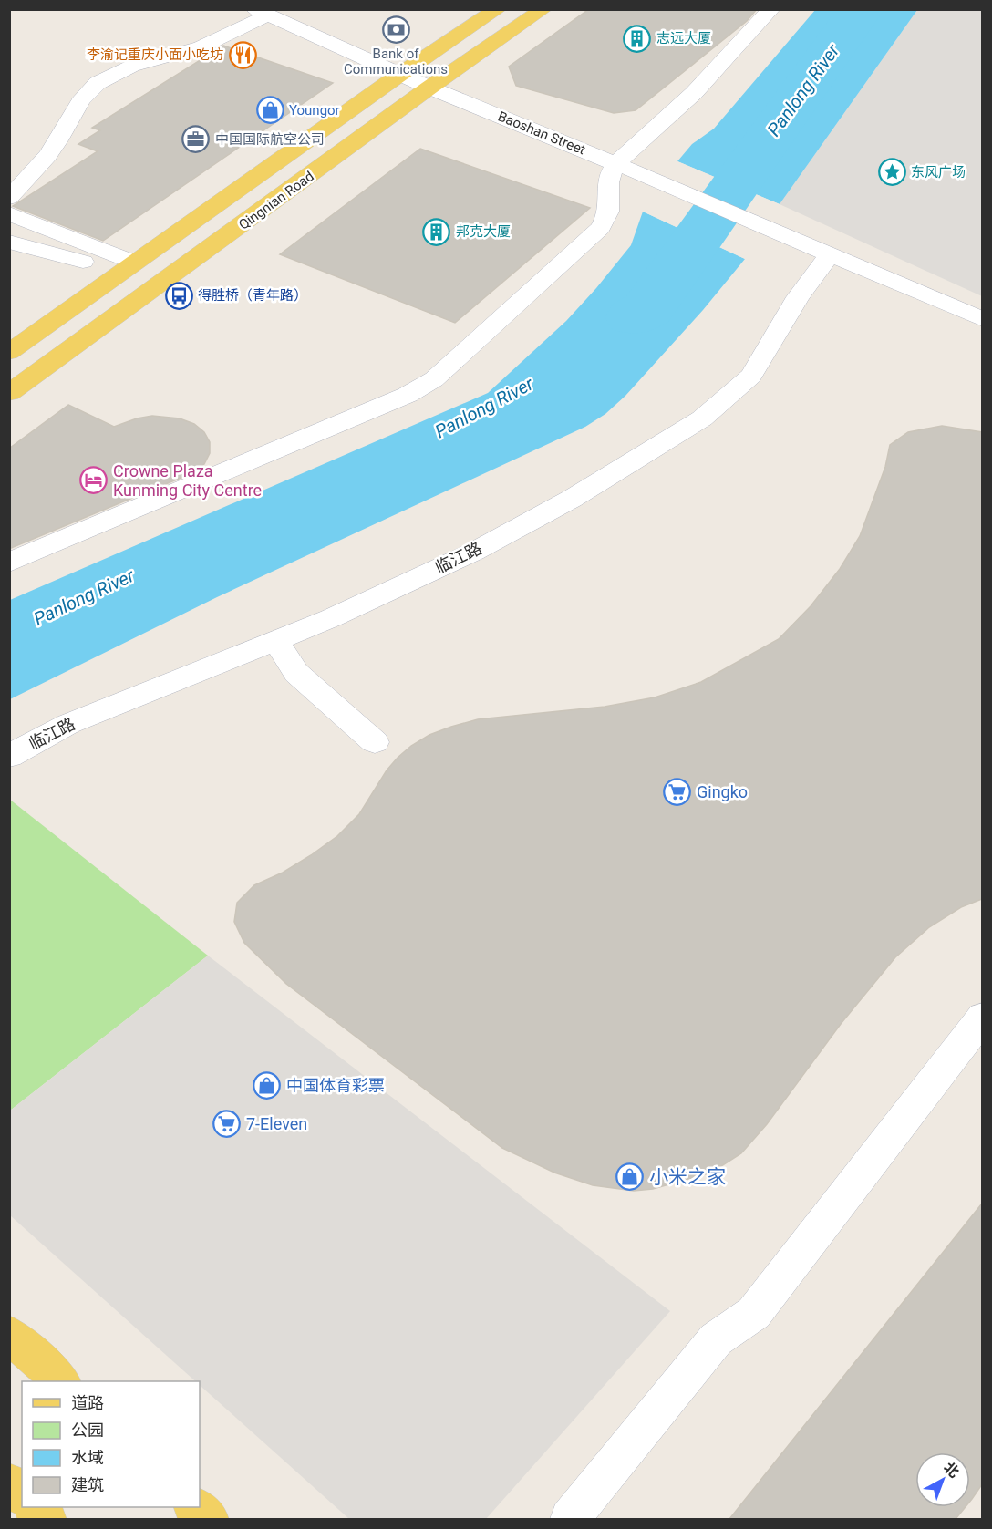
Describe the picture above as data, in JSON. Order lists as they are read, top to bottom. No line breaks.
{"streets":{"main road":["Qingnian Road"],"street":["Baoshan Street","临江路"]},"crossings":[["Baoshan Street","Qingnian Road"],["Baoshan Street","临江路"]],"water":["Panlong River"],"places":{"bank":["Bank of Communications"],"building":["志远大厦","邦克大厦"],"restaurant":["李渝记重庆小面小吃坊"],"shop":["Youngor","中国体育彩票","小米之家"],"office":["中国国际航空公司"],"place":["东风广场"],"bus stop":["得胜桥（青年路）"],"hotel":["Crowne Plaza Kunming City Centre"],"supermarket":["Gingko","7-Eleven"]},"legend":["道路","公园","水域","建筑"],"north":"top right"}
